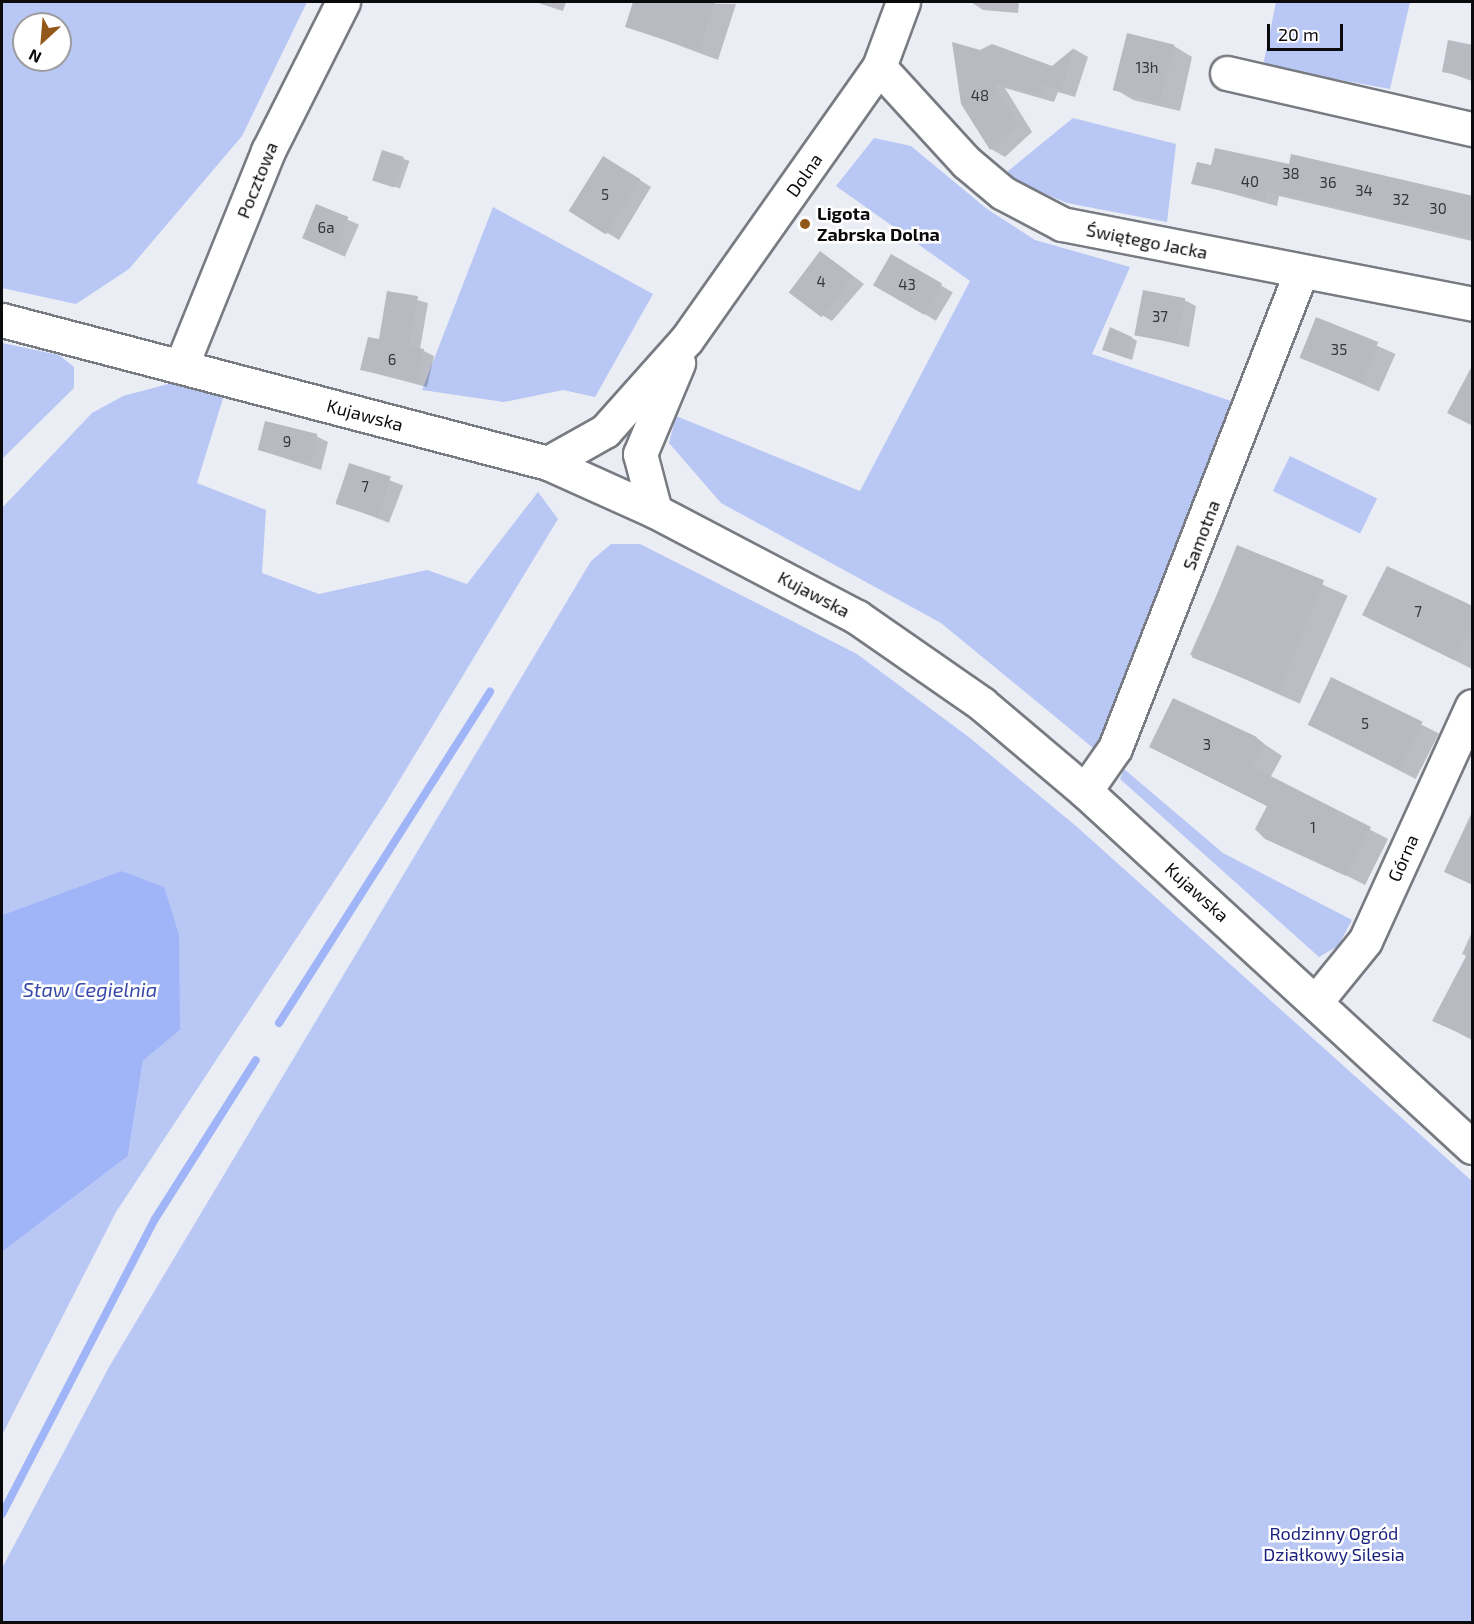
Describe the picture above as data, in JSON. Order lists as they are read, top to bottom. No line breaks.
{"streets":{"street":["Dolna","Pocztowa","Świętego Jacka","Kujawska","Samotna","Górna"]},"crossings":[["Dolna","Świętego Jacka"],["Dolna","Kujawska"],["Pocztowa","Kujawska"],["Świętego Jacka","Samotna"],["Kujawska","Samotna"],["Kujawska","Górna"]],"water":["Staw Cegielnia"],"parks":["Rodzinny Ogród Działkowy Silesia"],"places":["Ligota Zabrska Dolna"],"house_numbers":["13h","48","38","40","36","34","5","32","30","6a","4","43","37","35","6","9","7","7","5","3","1"],"scale_bar":"20 m","north":"bottom left"}
